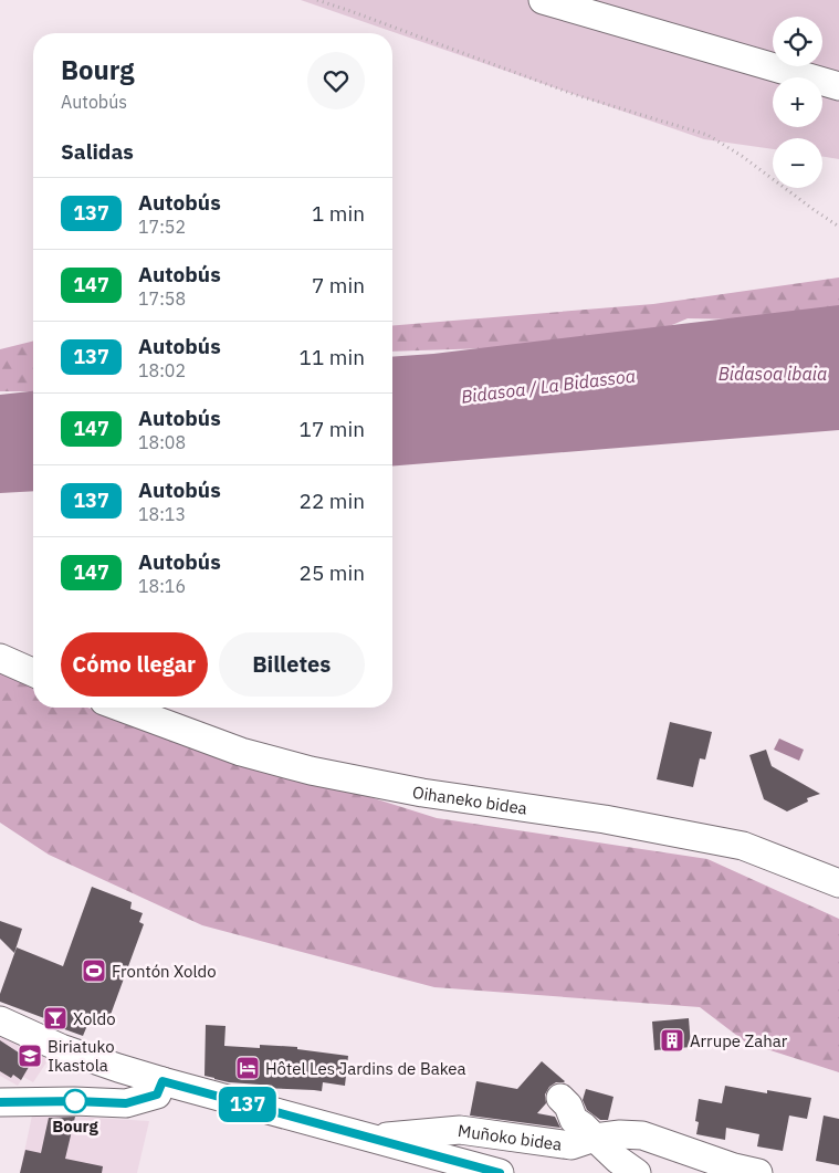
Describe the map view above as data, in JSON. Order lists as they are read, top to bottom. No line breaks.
{"streets":{"street":["Oihaneko bidea","Muñoko bidea"]},"water":["Bidasoa ibaia","Bidasoa / La Bidassoa"],"places":{"sports":["Frontón Xoldo"],"bar":["Xoldo"],"building":["Arrupe Zahar"],"school or university":["Biriatuko Ikastola"],"hotel":["Hôtel Les Jardins de Bakea"],"other":["Bourg"]},"lines":["bus line 137"],"page":{"on_map":"137","map_buttons":["+","−"],"heading":[["Bourg","Autobús"],"Salidas"],"list":[{"mark":"137","name":"Autobús","note":"17:52","value":"1 min"},{"mark":"147","name":"Autobús","note":"17:58","value":"7 min"},{"mark":"137","name":"Autobús","note":"18:02","value":"11 min"},{"mark":"147","name":"Autobús","note":"18:08","value":"17 min"},{"mark":"137","name":"Autobús","note":"18:13","value":"22 min"},{"mark":"147","name":"Autobús","note":"18:16","value":"25 min"}],"buttons":["Cómo llegar","Billetes"]}}
